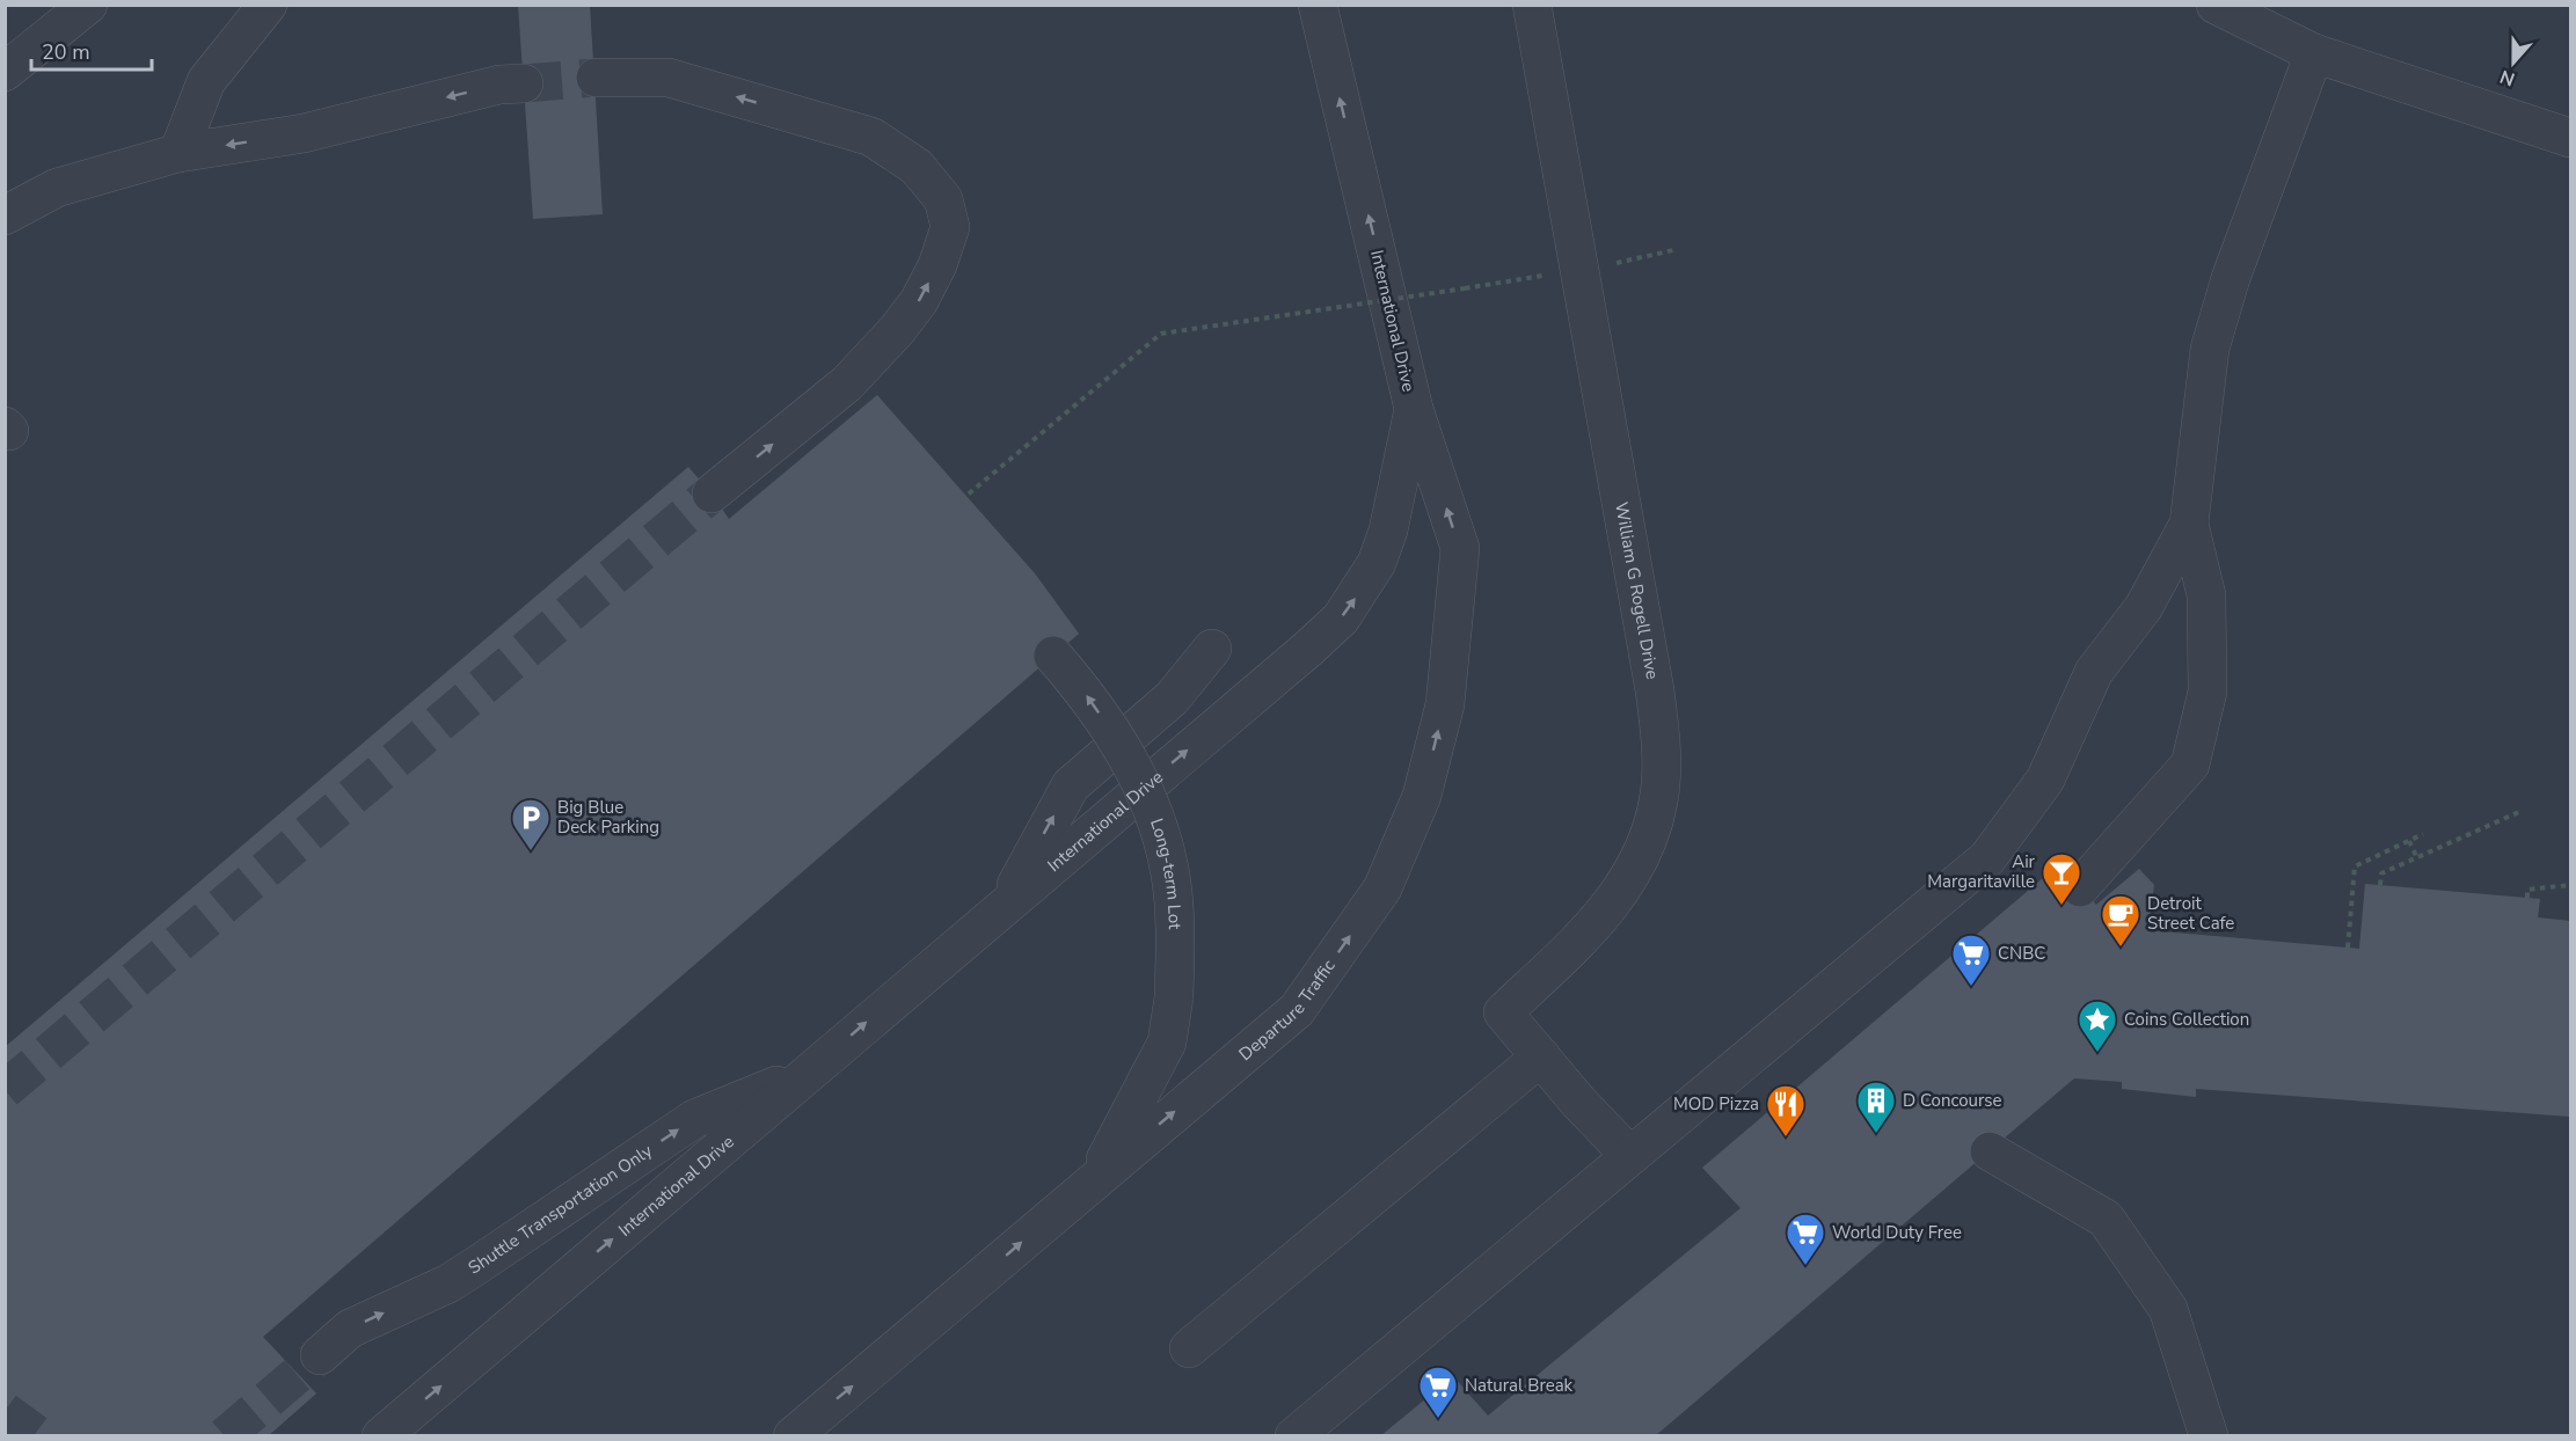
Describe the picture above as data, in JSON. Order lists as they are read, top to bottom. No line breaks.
{"streets":{"street":["International Drive","William G Rogell Drive","Long-term Lot","Departure Traffic","Shuttle Transportation Only"]},"crossings":[["International Drive","Departure Traffic"],["International Drive","Shuttle Transportation Only"],["Long-term Lot","Departure Traffic"]],"one_way":["International Drive","Long-term Lot","Shuttle Transportation Only"],"places":{"parking":["Big Blue Deck Parking"],"bar":["Air Margaritaville"],"cafe":["Detroit Street Cafe"],"supermarket":["CNBC","World Duty Free","Natural Break"],"place":["Coins Collection"],"building":["D Concourse"],"restaurant":["MOD Pizza"]},"scale_bar":"20 m","north":"bottom"}
